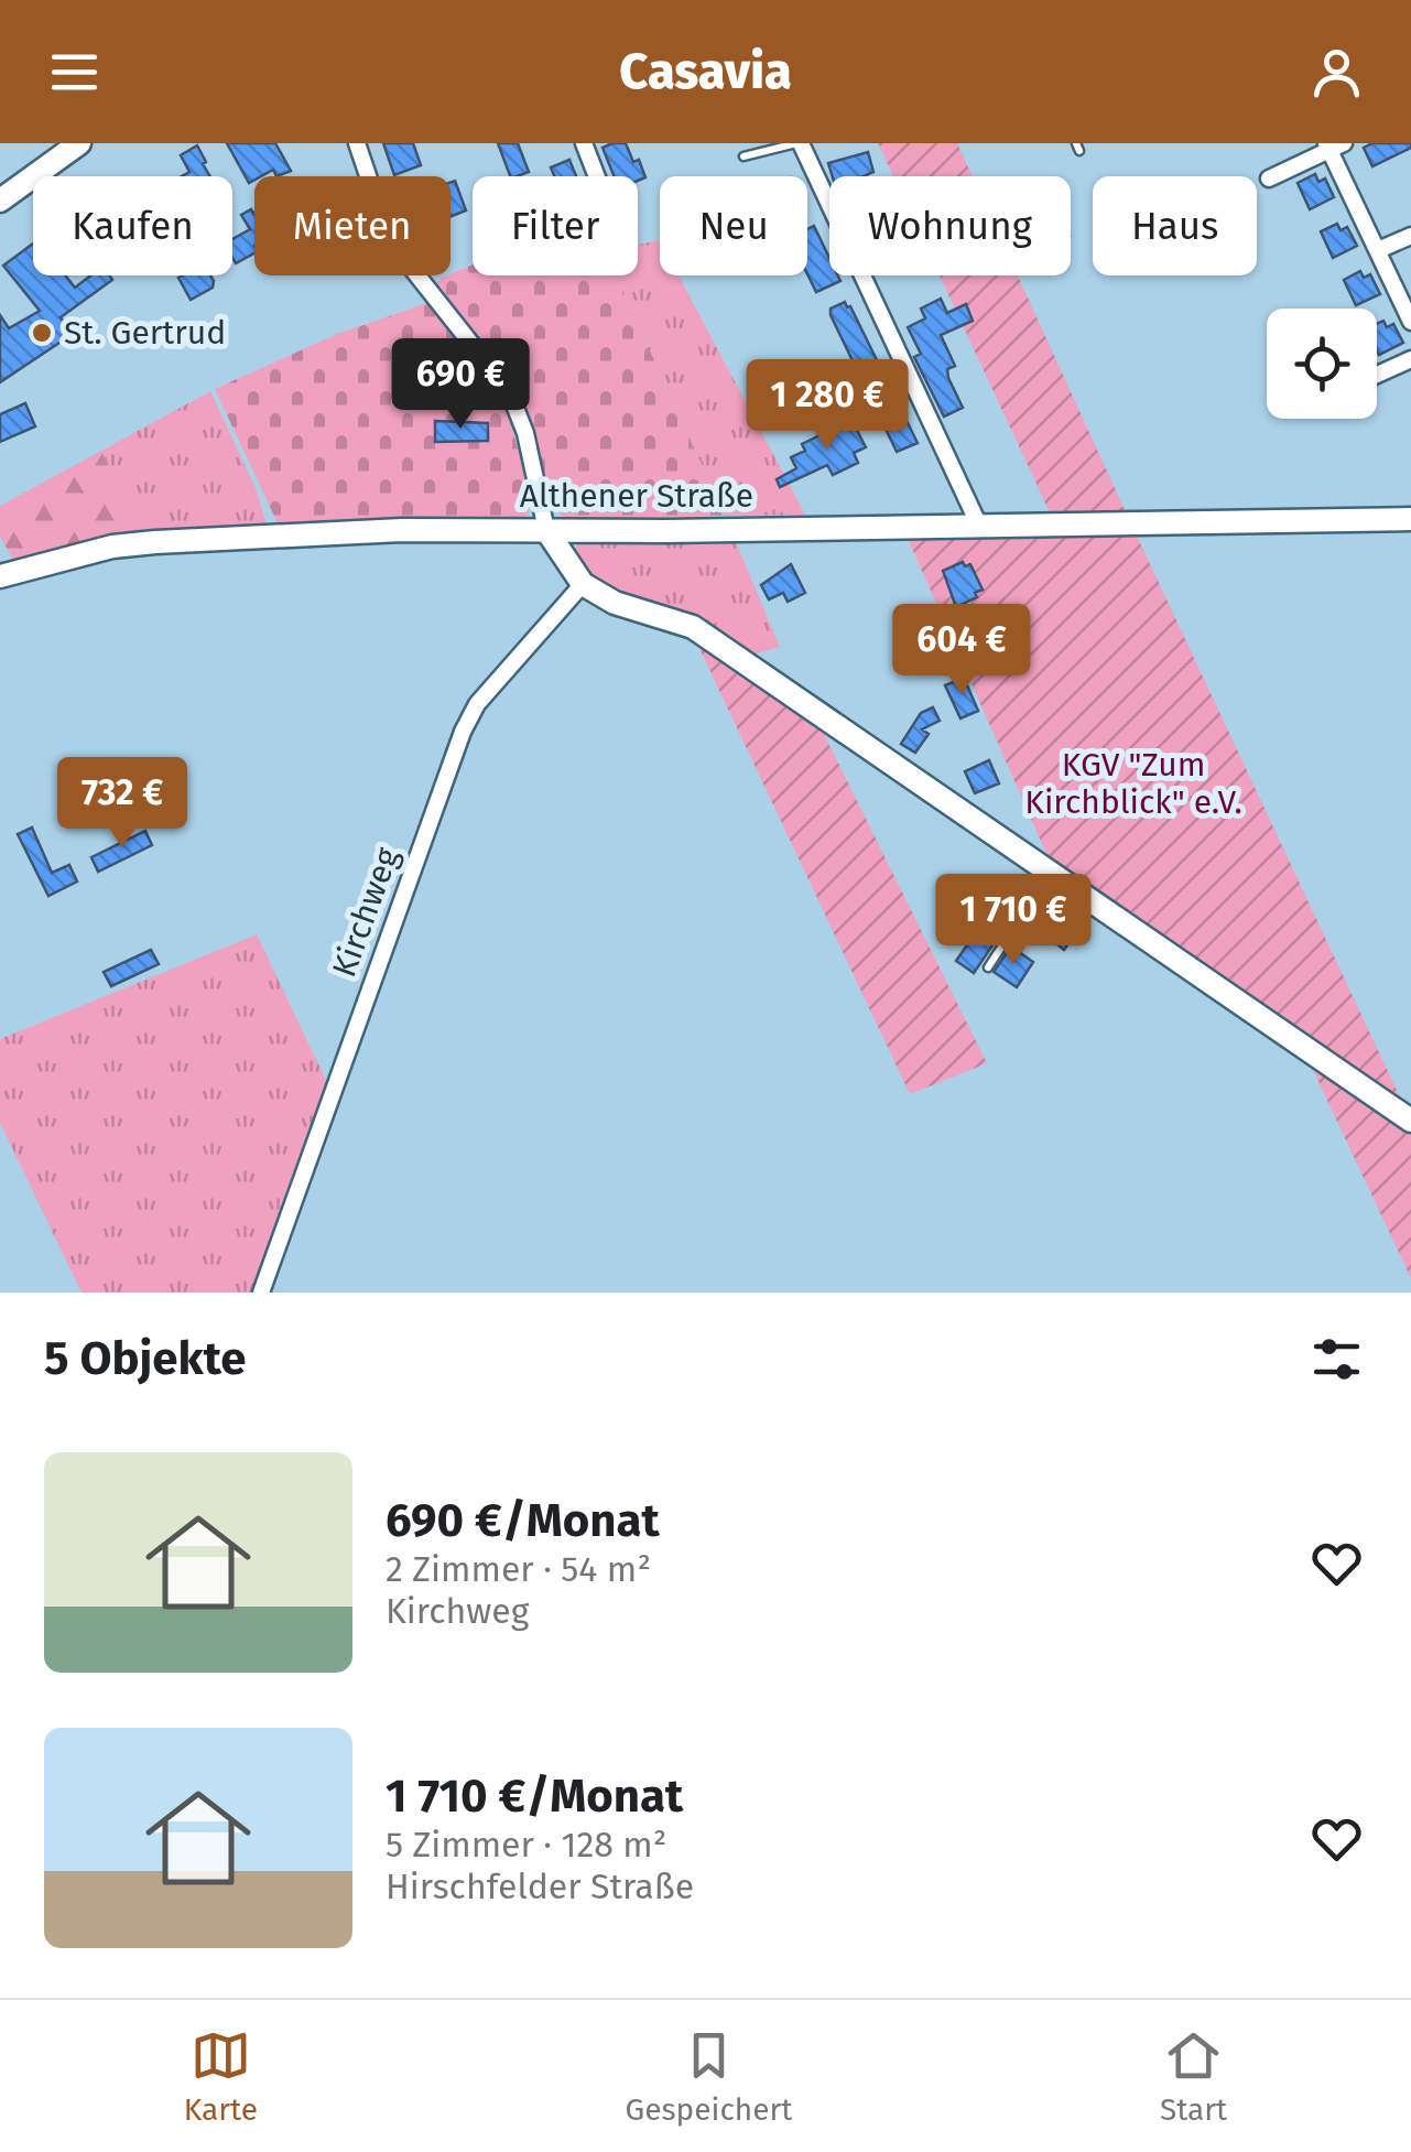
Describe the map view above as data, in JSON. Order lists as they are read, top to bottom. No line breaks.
{"streets":{"main road":["Althener Straße"],"street":["Kirchweg"]},"parks":["KGV \"Zum Kirchblick\" e.V."],"places":["St. Gertrud"],"page":{"header":"Casavia","chip":["Kaufen","Mieten","Filter","Neu","Wohnung","Haus"],"price":["690 €","1 280 €","604 €","732 €","1 710 €"],"heading":"5 Objekte","list":[{"name":"690 €/Monat","note":"2 Zimmer · 54 m² · Kirchweg"},{"name":"1 710 €/Monat","note":"5 Zimmer · 128 m² · Hirschfelder Straße"}],"tabs":["Karte","Gespeichert","Start"]}}
